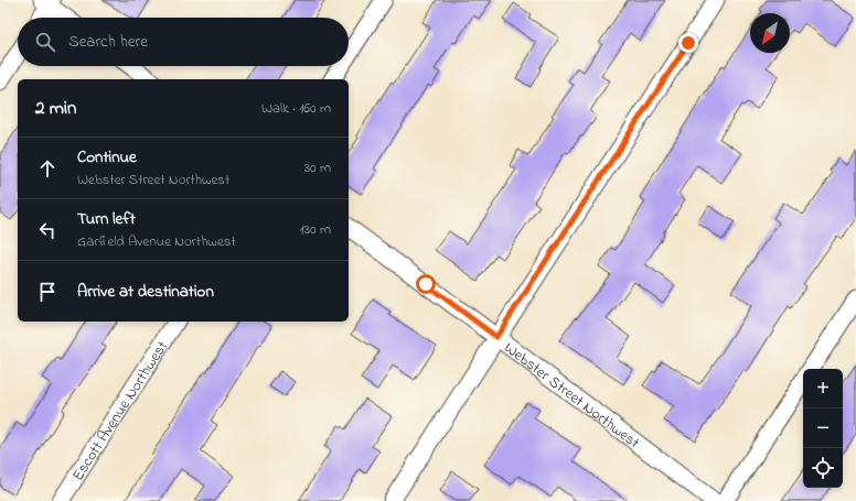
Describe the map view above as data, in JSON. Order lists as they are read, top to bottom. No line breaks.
{"streets":{"street":["Webster Street Northwest","Escott Avenue Northwest"]},"north":"bottom left","page":{"search":"Search here","heading":["2 min","Walk · 160 m"],"list":[["Continue","Webster Street Northwest","30 m"],["Turn left","Garfield Avenue Northwest","130 m"],"Arrive at destination"],"map_buttons":["+","−"]}}
